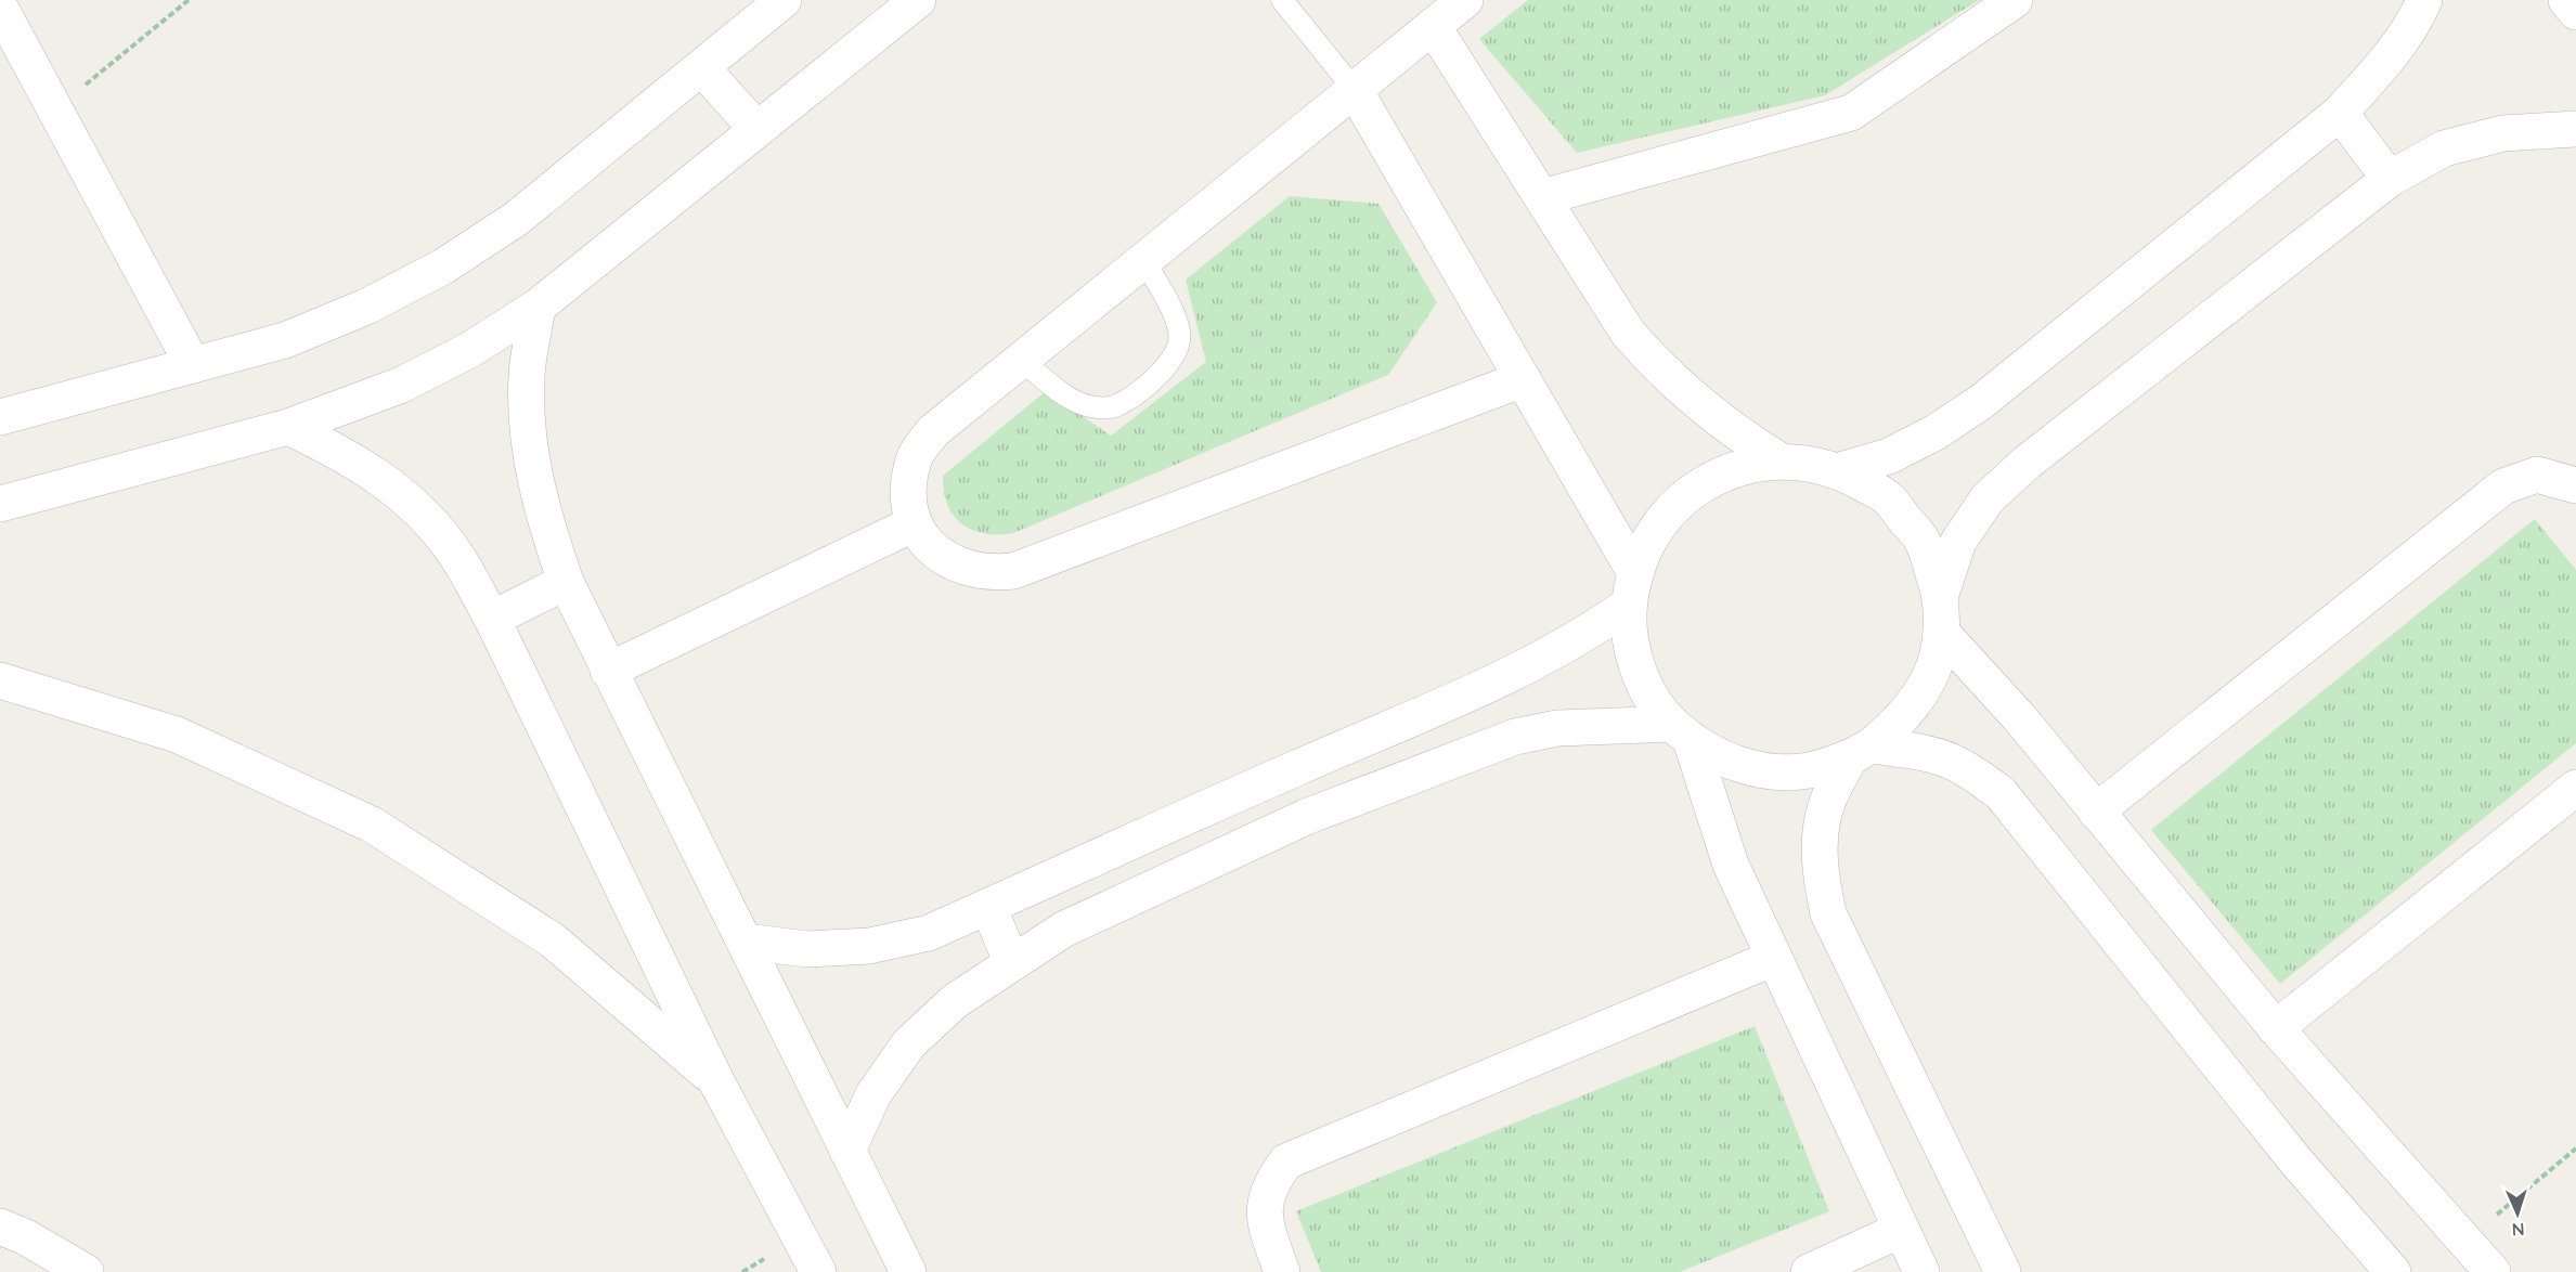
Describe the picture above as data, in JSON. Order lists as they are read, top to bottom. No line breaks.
{"north":"bottom"}
